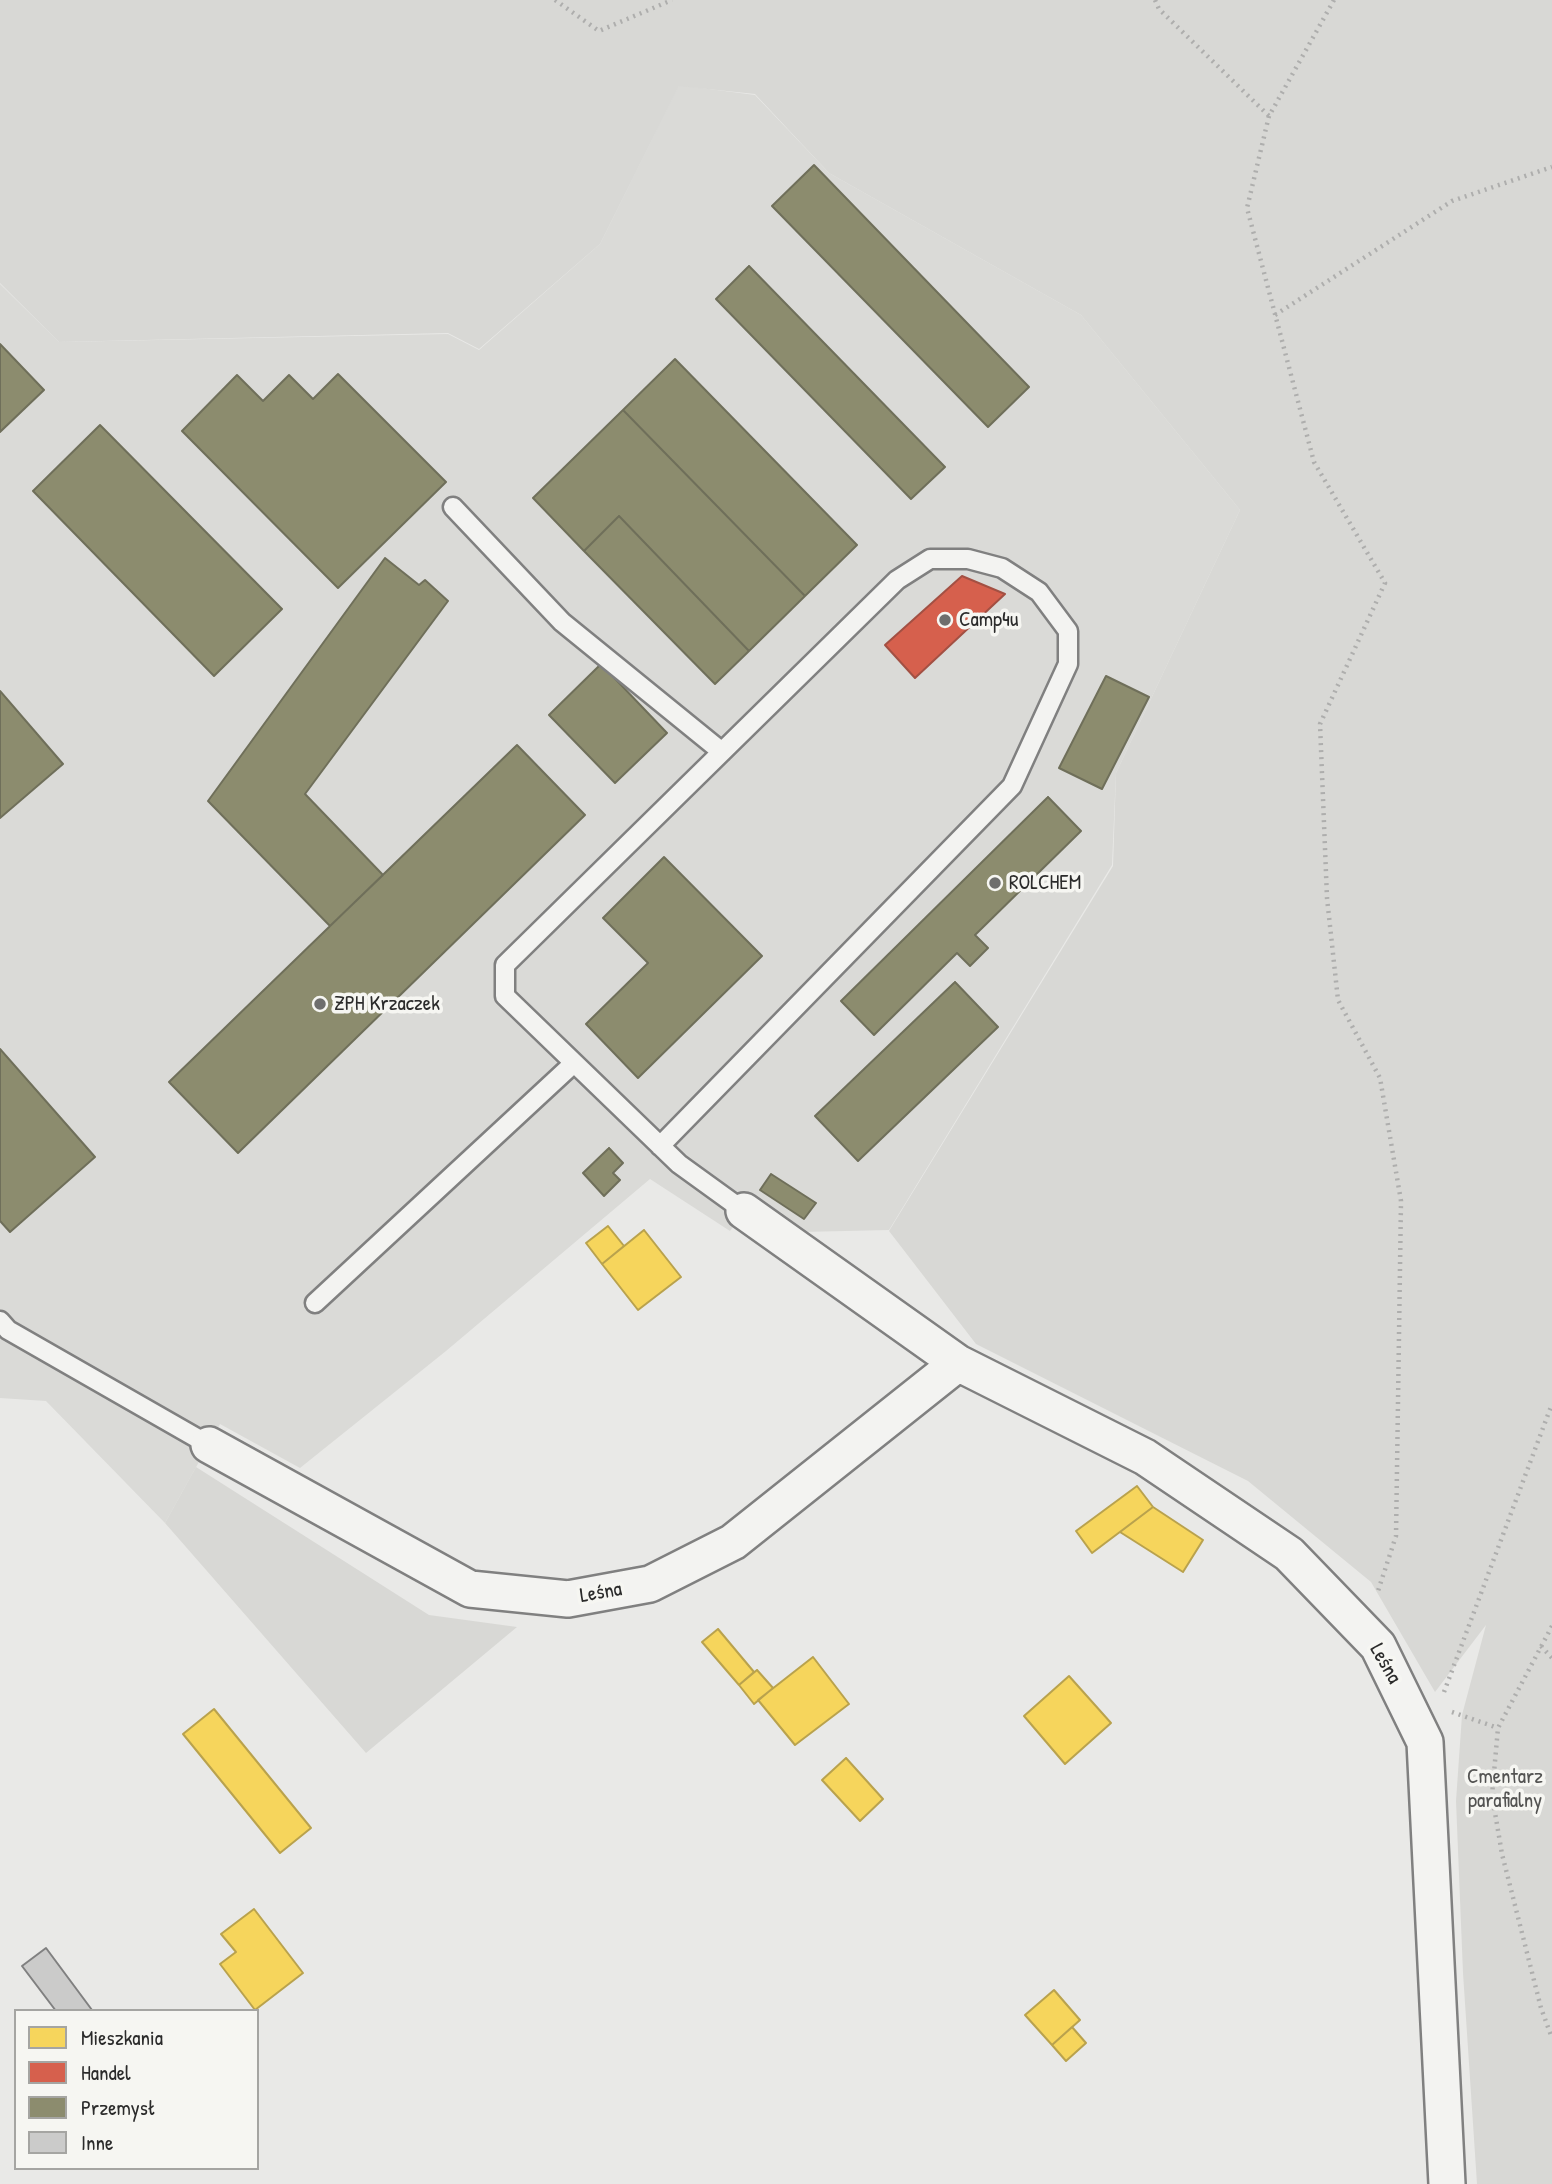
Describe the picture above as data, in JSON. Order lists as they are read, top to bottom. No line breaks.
{"streets":{"street":["Leśna"]},"parks":["Cmentarz parafialny"],"places":["Camp4u","ROLCHEM","ZPH Krzaczek"],"legend":["Mieszkania","Handel","Przemysł","Inne"]}
